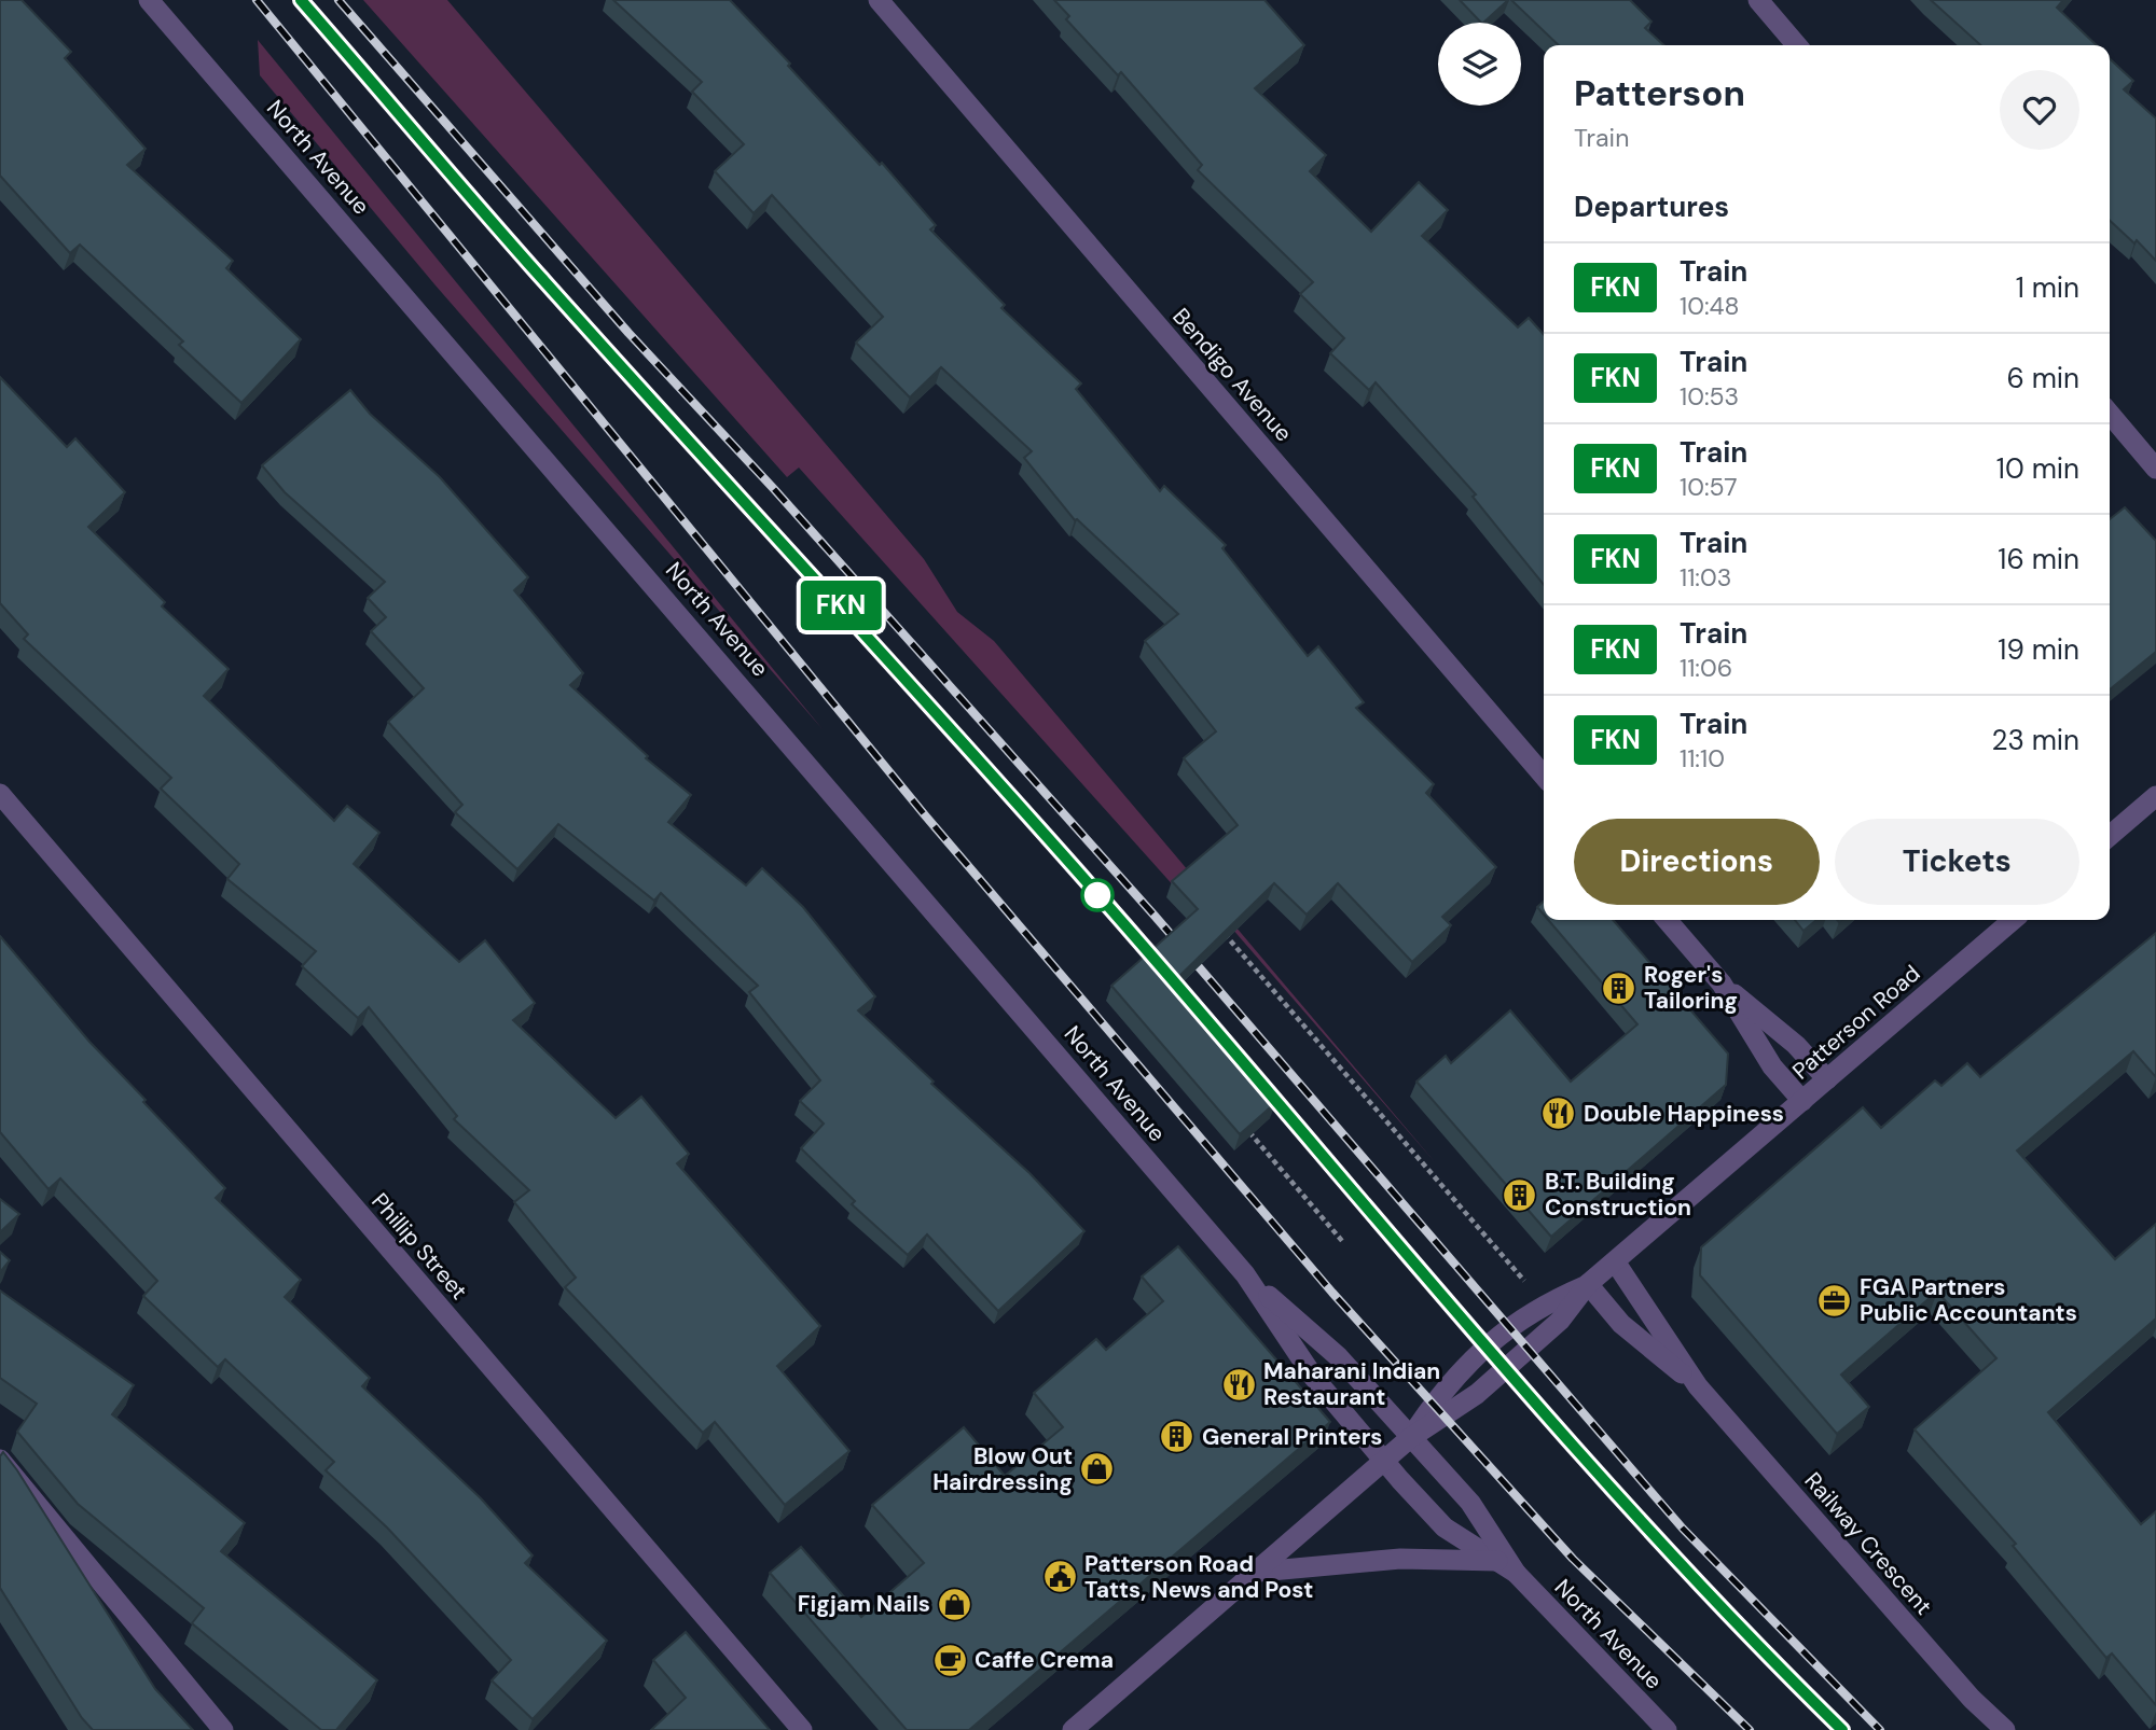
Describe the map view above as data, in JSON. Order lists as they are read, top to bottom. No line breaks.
{"streets":{"street":["North Avenue","Bendigo Avenue","Patterson Road","Phillip Street","Railway Crescent"]},"crossings":[["North Avenue","Patterson Road"],["Patterson Road","Railway Crescent"]],"places":{"building":["Roger's Tailoring","B.T. Building Construction","General Printers"],"restaurant":["Double Happiness","Maharani Indian Restaurant"],"office":["FGA Partners Public Accountants"],"shop":["Blow Out Hairdressing","Figjam Nails"],"public building":["Patterson Road Tatts, News and Post"],"cafe":["Caffe Crema"]},"page":{"on_map":"FKN","heading":[["Patterson","Train"],"Departures"],"list":[{"mark":"FKN","name":"Train","note":"10:48","value":"1 min"},{"mark":"FKN","name":"Train","note":"10:53","value":"6 min"},{"mark":"FKN","name":"Train","note":"10:57","value":"10 min"},{"mark":"FKN","name":"Train","note":"11:03","value":"16 min"},{"mark":"FKN","name":"Train","note":"11:06","value":"19 min"},{"mark":"FKN","name":"Train","note":"11:10","value":"23 min"}],"buttons":["Directions","Tickets"]}}
